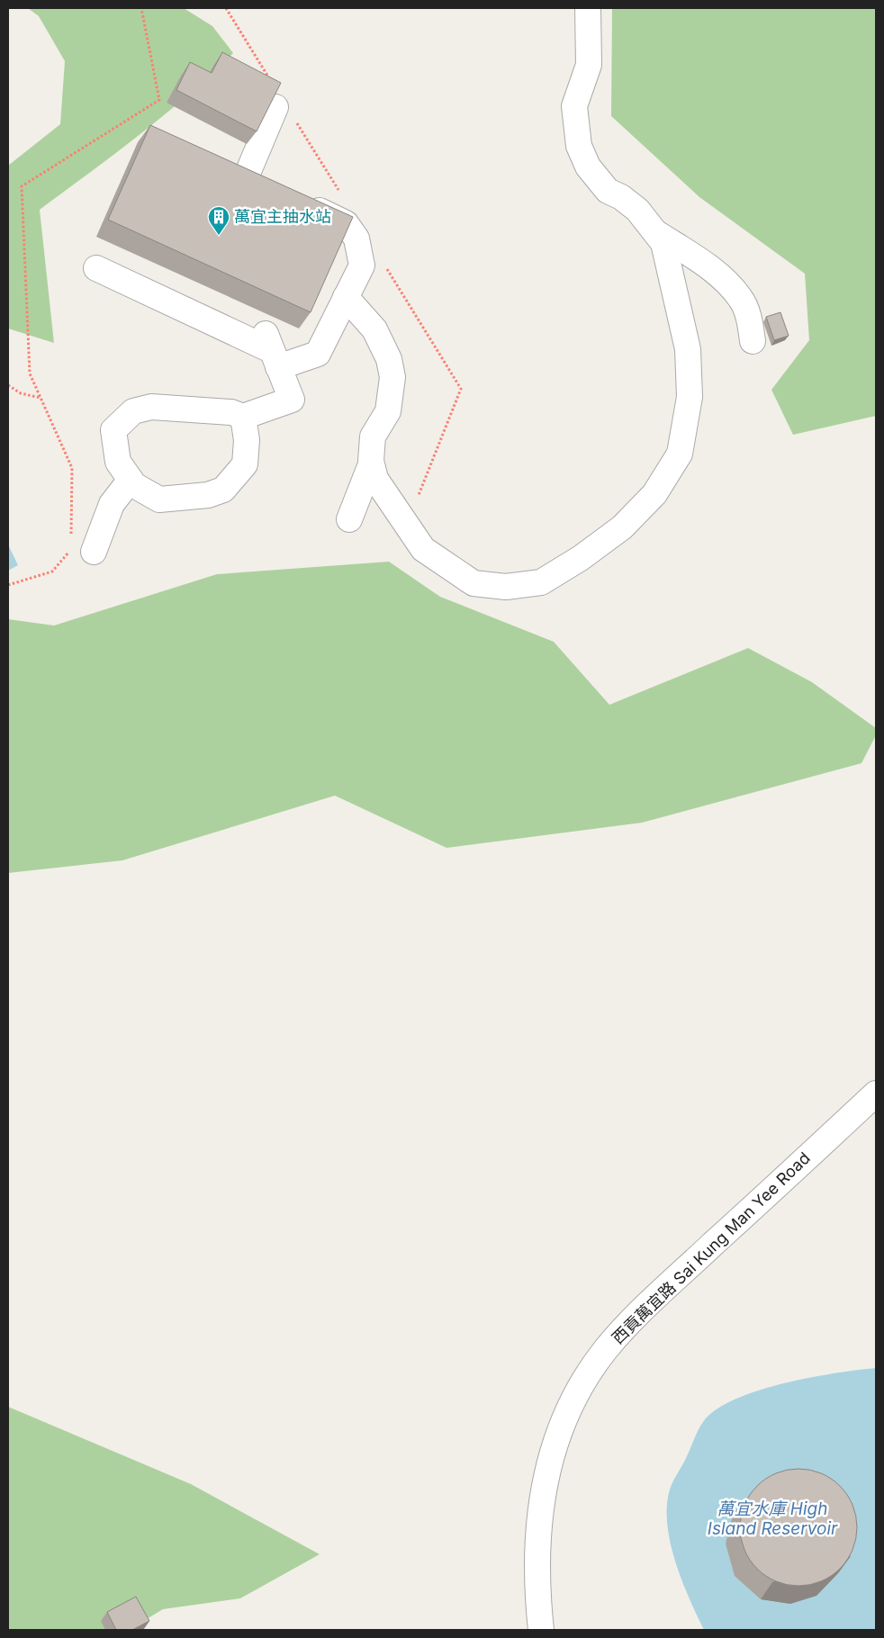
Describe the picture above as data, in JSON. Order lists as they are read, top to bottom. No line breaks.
{"streets":{"street":["西貢萬宜路 Sai Kung Man Yee Road"]},"water":["萬宜水庫 High Island Reservoir"],"places":{"building":["萬宜主抽水站"]}}
